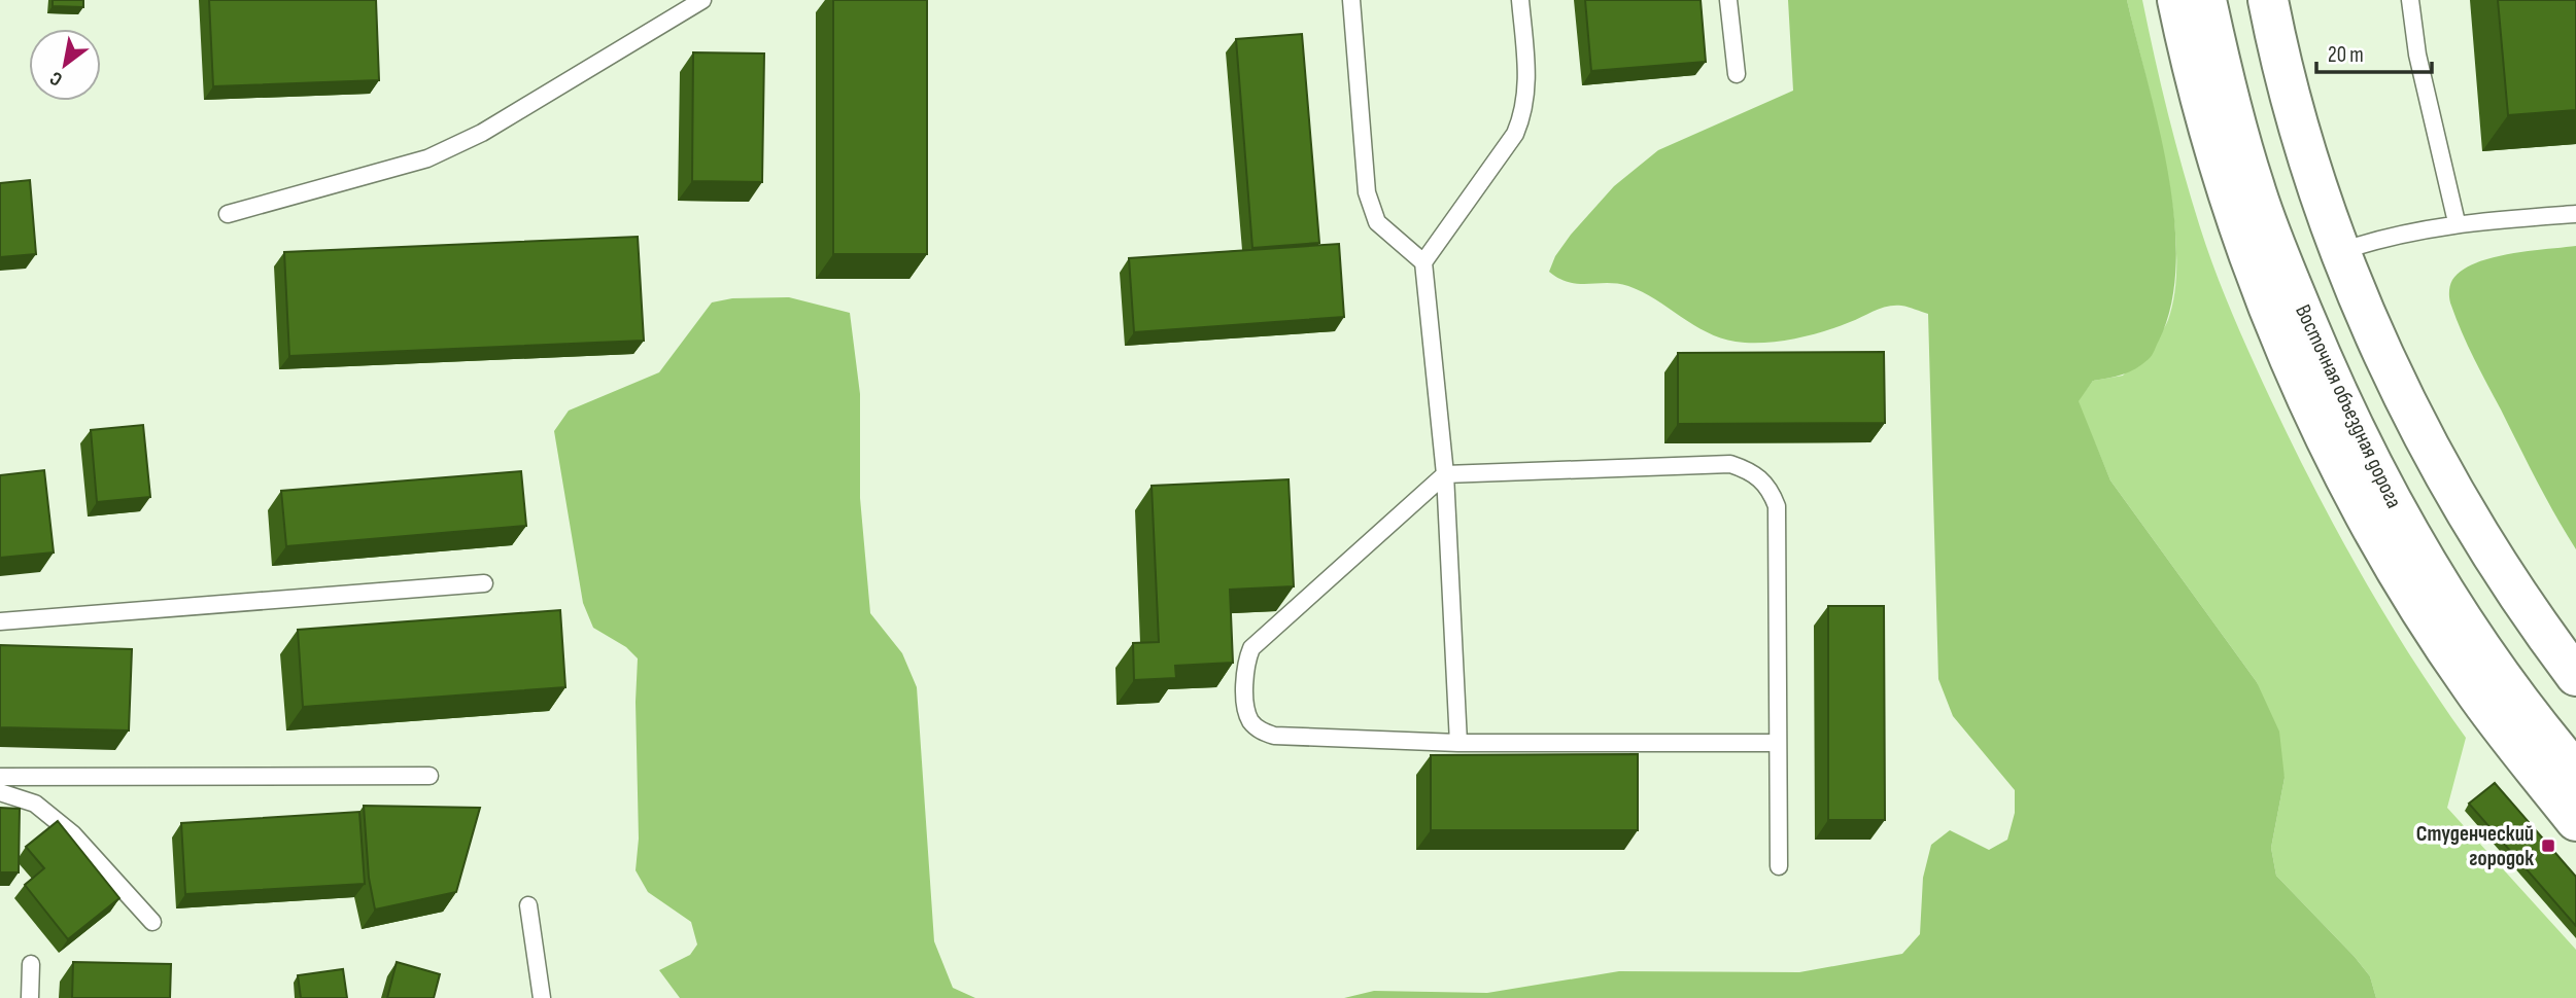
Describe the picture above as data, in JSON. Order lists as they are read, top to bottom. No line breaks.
{"streets":{"main road":["Восточная объездная дорога"]},"places":{"transit":["Студенческий городок"]},"scale_bar":"20 m","north":"bottom left"}
